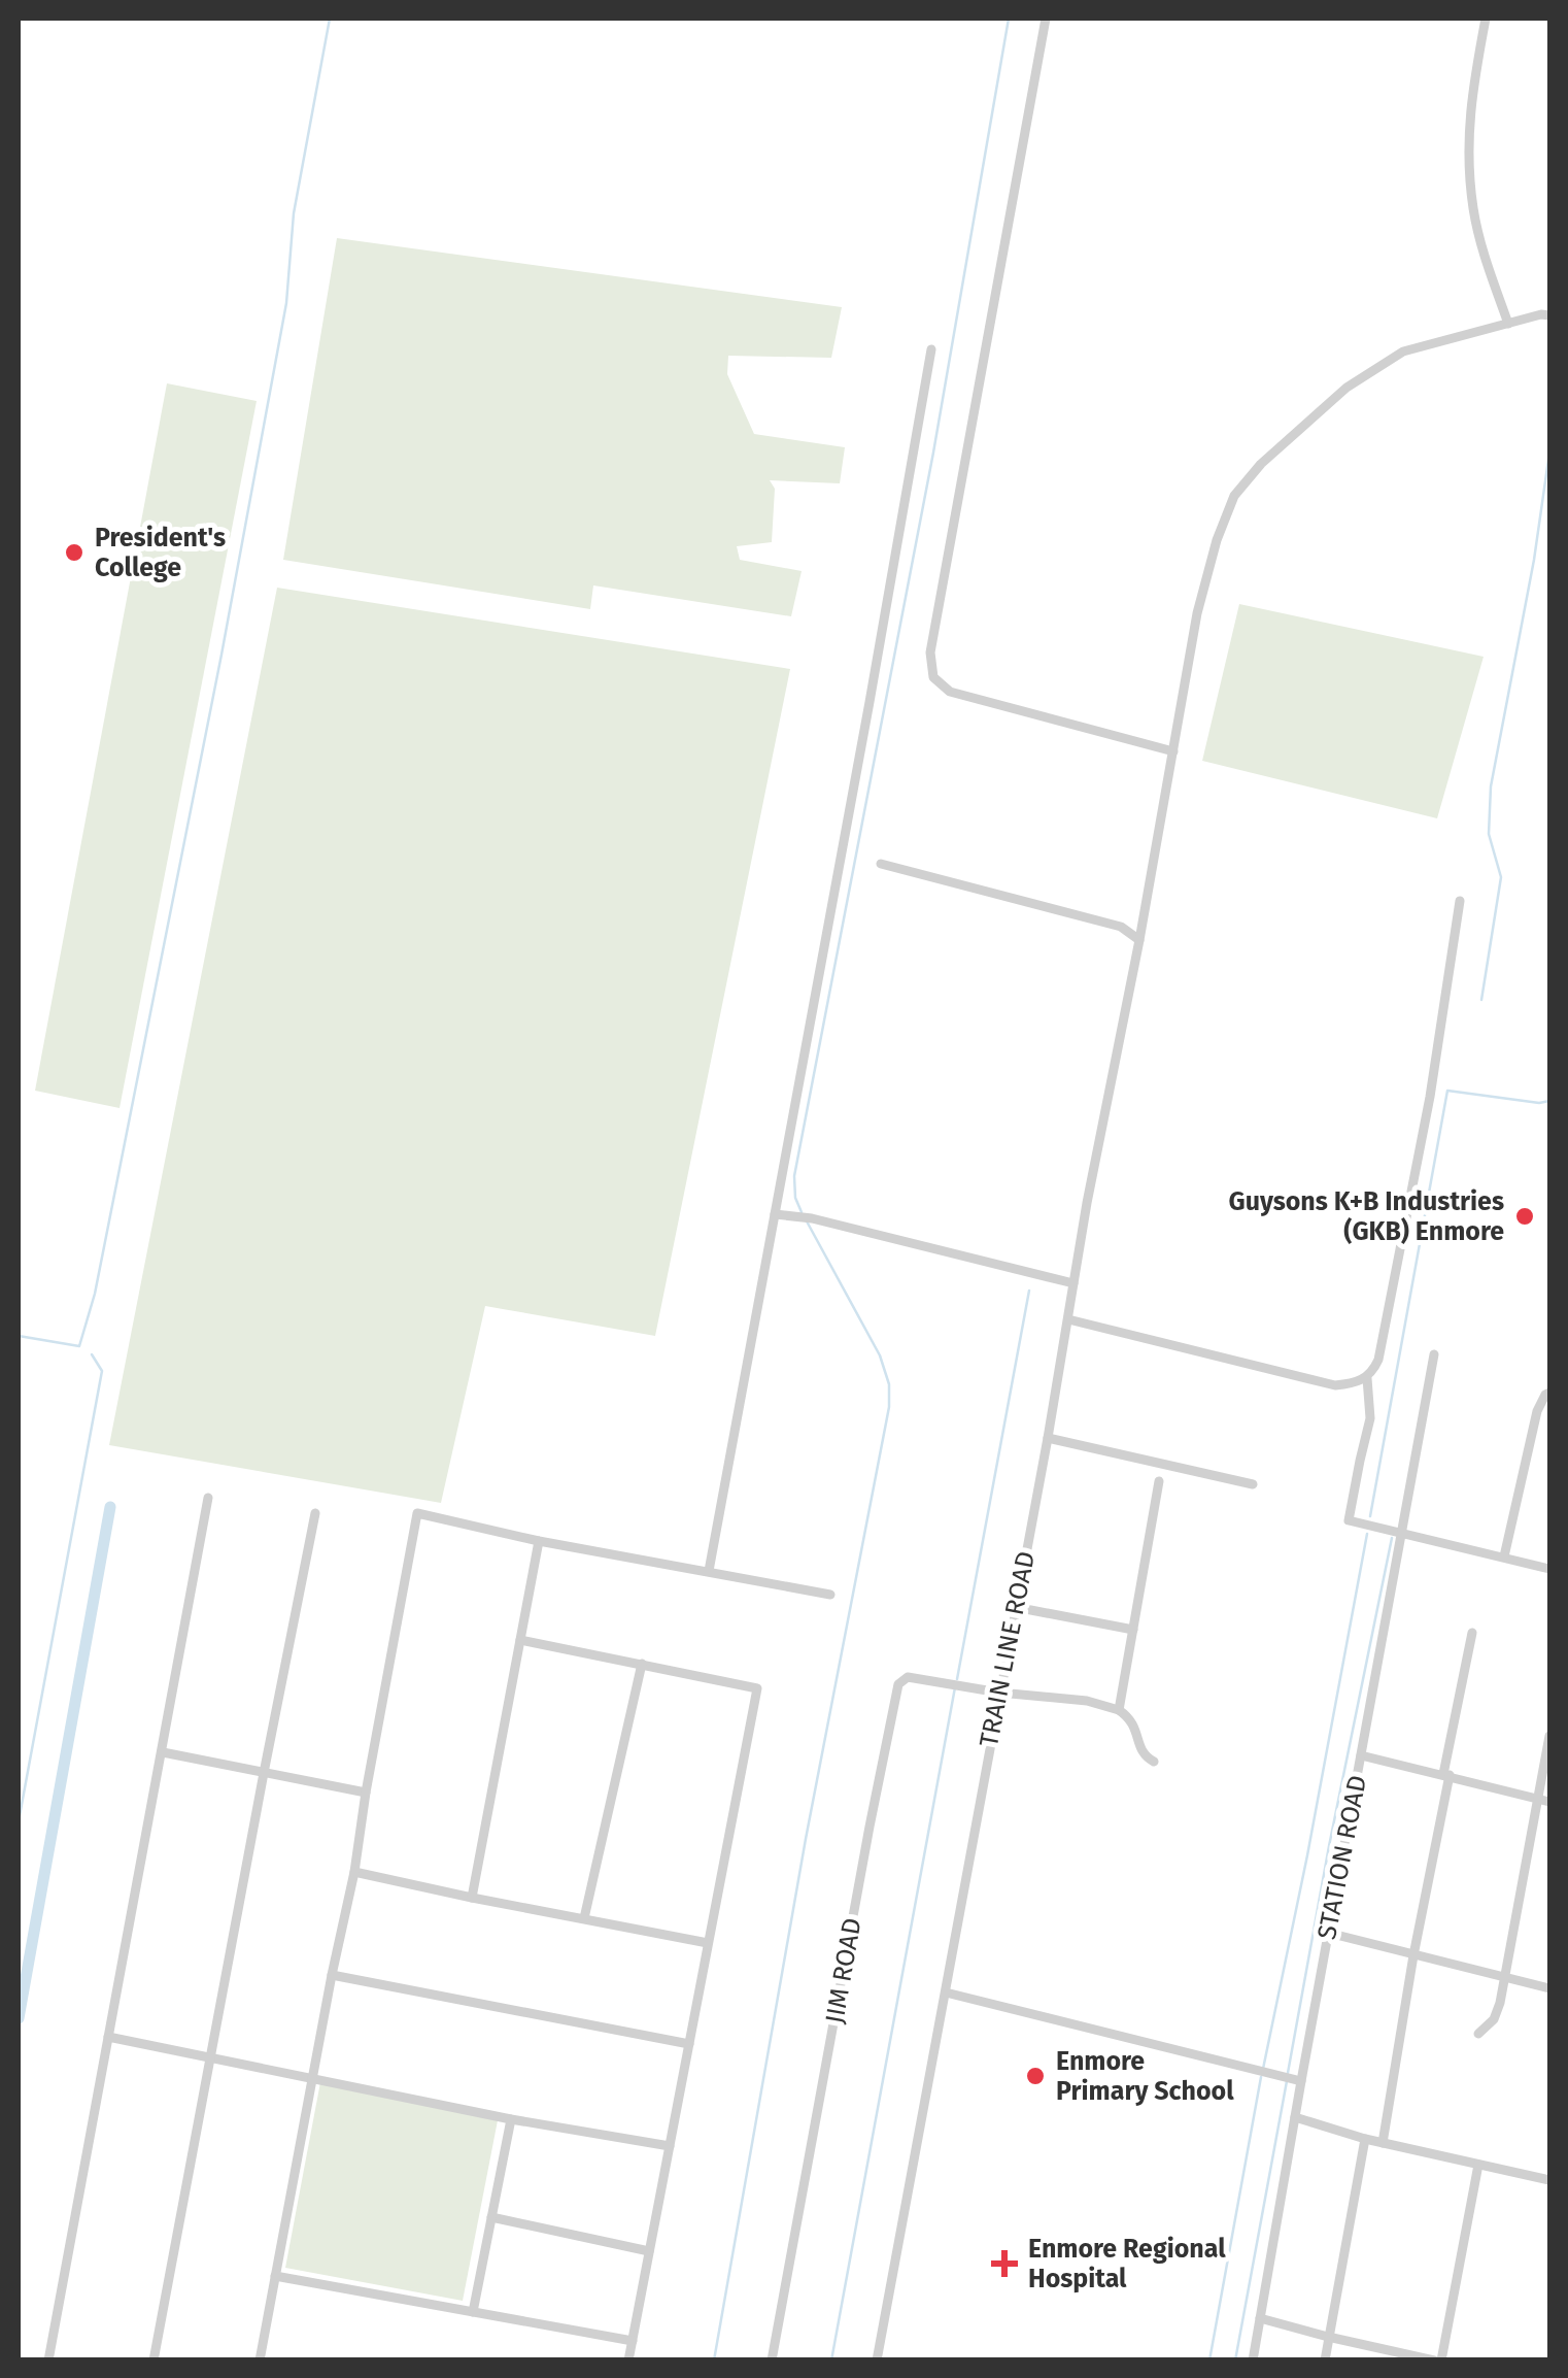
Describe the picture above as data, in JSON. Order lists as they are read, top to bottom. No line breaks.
{"streets":{"street":["TRAIN LINE ROAD","STATION ROAD","JIM ROAD"]},"crossings":[["TRAIN LINE ROAD","JIM ROAD"]],"places":{"other":["President's College","Guysons K+B Industries (GKB) Enmore","Enmore Primary School"],"health":["Enmore Regional Hospital"]}}
